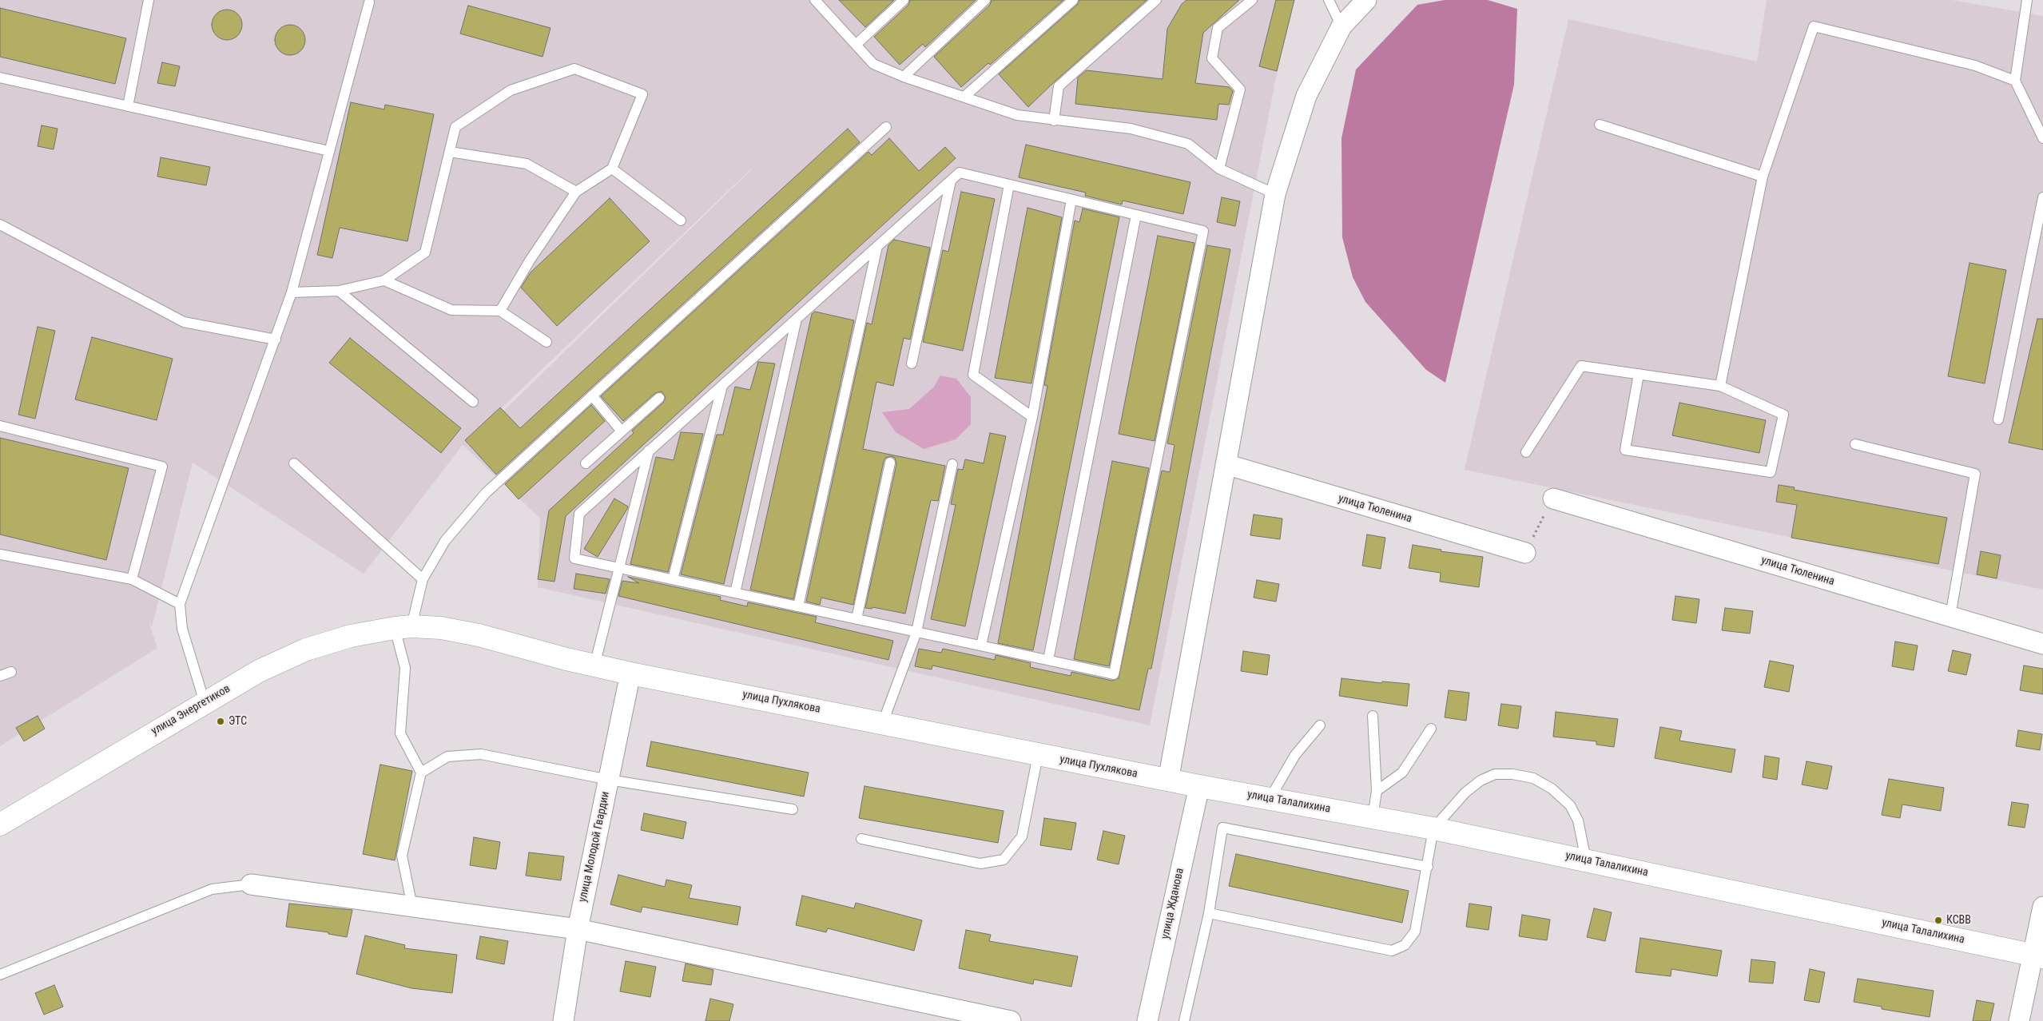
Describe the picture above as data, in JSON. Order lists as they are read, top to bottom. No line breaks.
{"streets":{"street":["улица Тюленина","улица Пухлякова","улица Энергетиков","улица Талалихина","улица Молодой Гвардии","улица Жданова"]},"crossings":[["улица Пухлякова","улица Энергетиков"],["улица Пухлякова","улица Талалихина"],["улица Пухлякова","улица Молодой Гвардии"],["улица Талалихина","улица Жданова"]],"places":["ЭТС","КСВВ"]}
